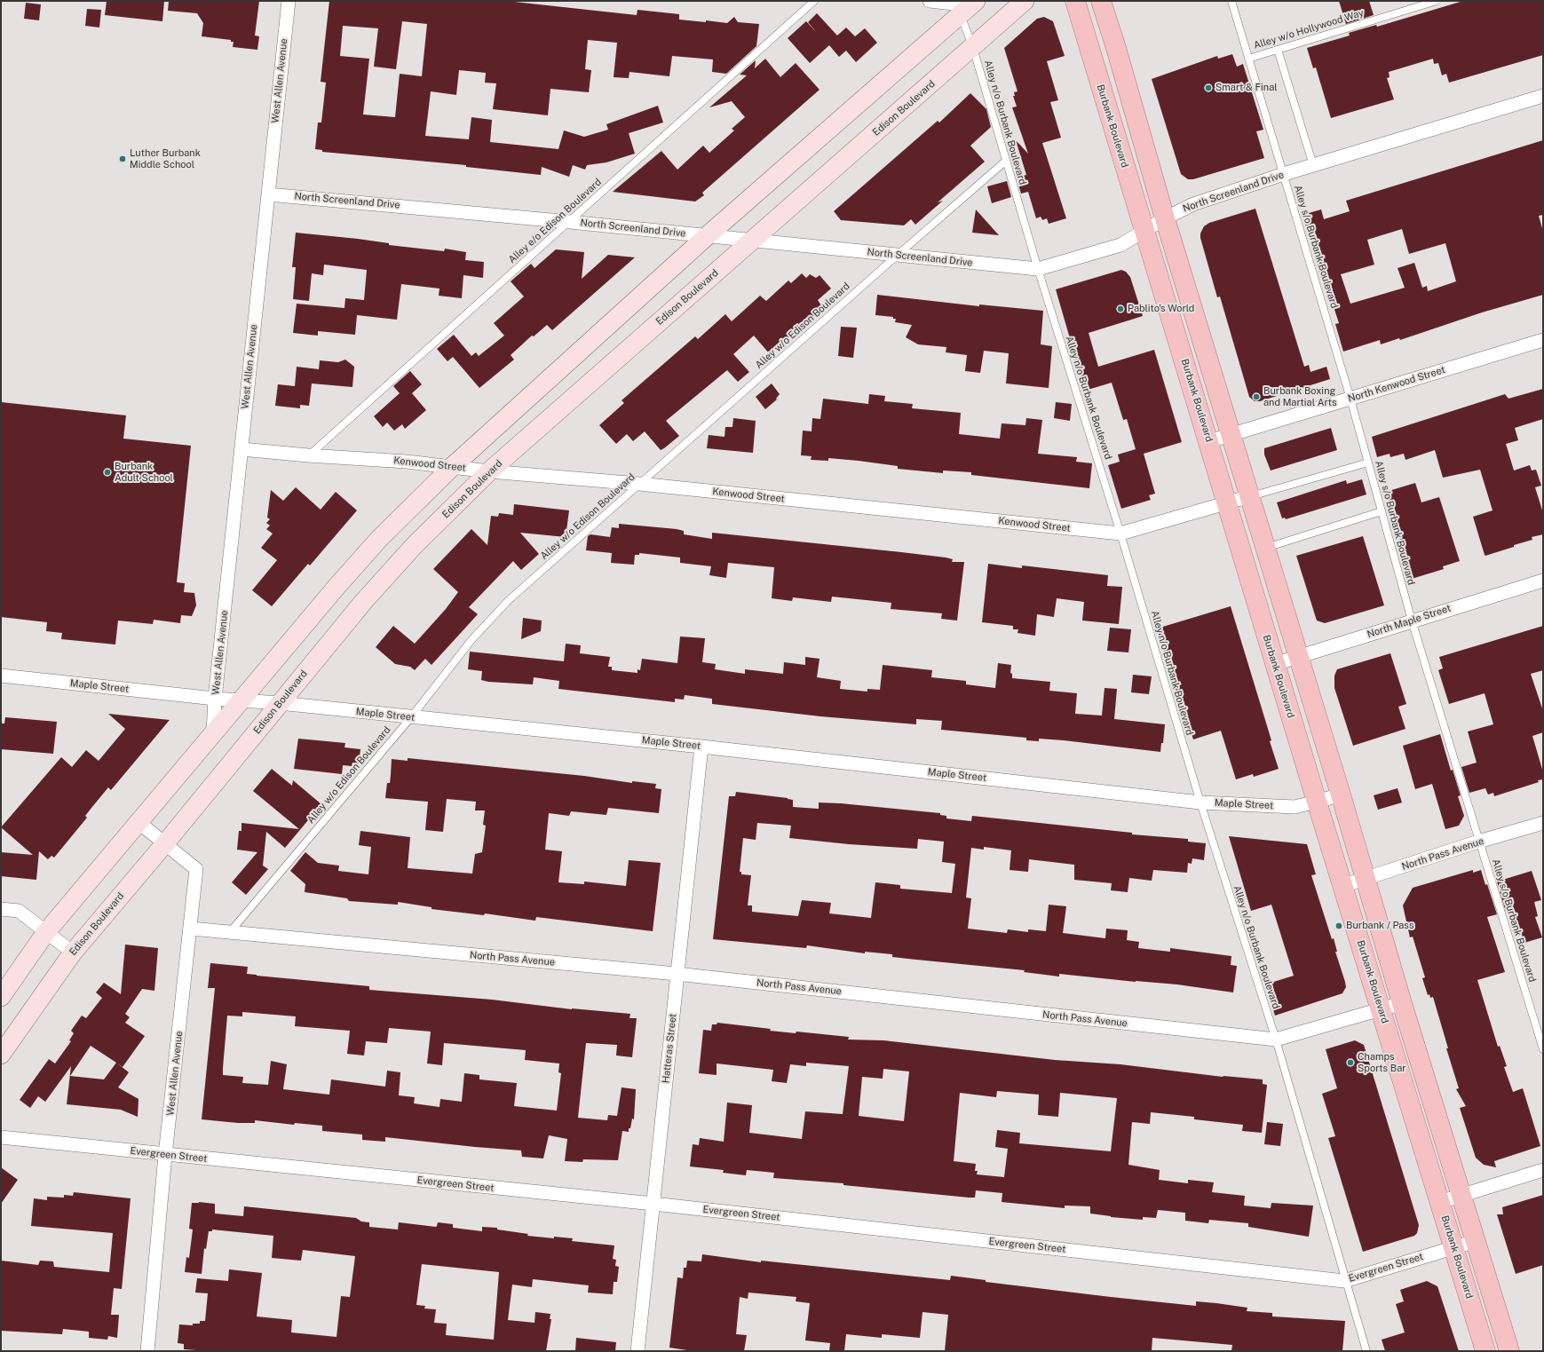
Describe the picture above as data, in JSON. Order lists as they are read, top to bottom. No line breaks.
{"streets":{"main road":["Edison Boulevard","Burbank Boulevard"],"street":["West Allen Avenue","North Screenland Drive","North Kenwood Street","Kenwood Street","North Maple Street","Maple Street","North Pass Avenue","Hatteras Street","Evergreen Street"],"lane":["Alley w/o Hollywood Way","Alley n/o Burbank Boulevard","Alley e/o Edison Boulevard","Alley s/o Burbank Boulevard","Alley w/o Edison Boulevard"]},"crossings":[["Alley w/o Hollywood Way","Alley s/o Burbank Boulevard"],["West Allen Avenue","Edison Boulevard"],["West Allen Avenue","North Screenland Drive"],["West Allen Avenue","Kenwood Street"],["West Allen Avenue","Maple Street"],["West Allen Avenue","North Pass Avenue"],["West Allen Avenue","Evergreen Street"],["Edison Boulevard","Alley n/o Burbank Boulevard"],["Edison Boulevard","North Screenland Drive"],["Edison Boulevard","Kenwood Street"],["Edison Boulevard","Maple Street"],["Alley n/o Burbank Boulevard","North Screenland Drive"],["Alley n/o Burbank Boulevard","Alley w/o Edison Boulevard"],["Alley n/o Burbank Boulevard","Kenwood Street"],["Alley n/o Burbank Boulevard","Maple Street"],["Alley n/o Burbank Boulevard","North Pass Avenue"],["Alley n/o Burbank Boulevard","Evergreen Street"],["Burbank Boulevard","North Screenland Drive"],["Burbank Boulevard","North Kenwood Street"],["Burbank Boulevard","Kenwood Street"],["Burbank Boulevard","North Maple Street"],["Burbank Boulevard","Maple Street"],["Burbank Boulevard","North Pass Avenue"],["Burbank Boulevard","Evergreen Street"],["North Screenland Drive","Alley e/o Edison Boulevard"],["North Screenland Drive","Alley s/o Burbank Boulevard"],["North Screenland Drive","Alley w/o Edison Boulevard"],["Alley e/o Edison Boulevard","Kenwood Street"],["Alley s/o Burbank Boulevard","North Kenwood Street"],["Alley s/o Burbank Boulevard","North Maple Street"],["Alley s/o Burbank Boulevard","North Pass Avenue"],["Alley w/o Edison Boulevard","Kenwood Street"],["Alley w/o Edison Boulevard","Maple Street"],["Alley w/o Edison Boulevard","North Pass Avenue"],["Maple Street","Hatteras Street"],["North Pass Avenue","Hatteras Street"],["Hatteras Street","Evergreen Street"]],"places":["Smart & Final","Luther Burbank Middle School","Pablito's World","Burbank Boxing and Martial Arts","Burbank Adult School","Burbank / Pass","Champs Sports Bar"]}
